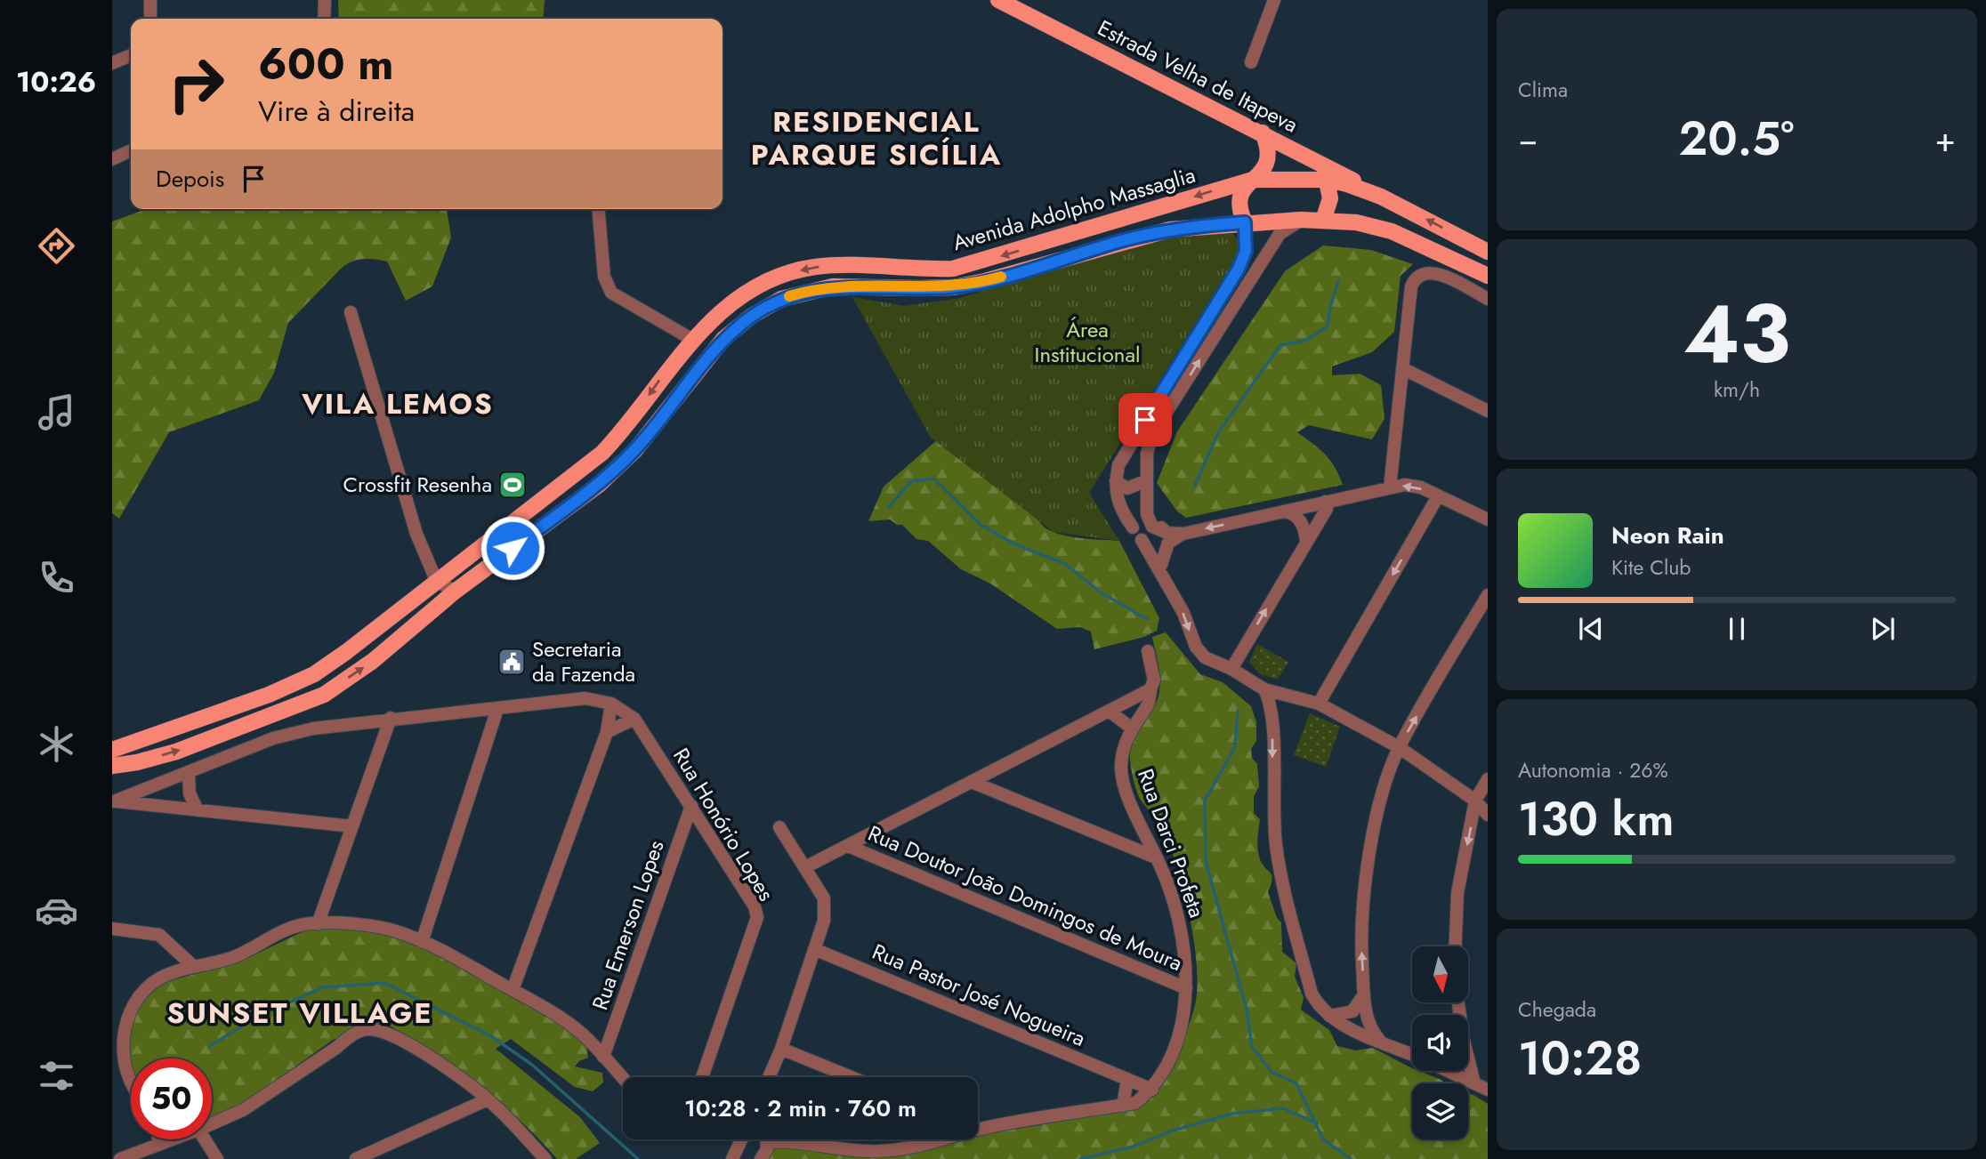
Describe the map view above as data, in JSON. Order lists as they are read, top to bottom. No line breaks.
{"streets":{"main road":["Estrada Velha de Itapeva","Avenida Adolpho Massaglia"],"street":["Rua Honório Lopes","Rua Darci Profeta","Rua Doutor João Domingos de Moura","Rua Emerson Lopes","Rua Pastor José Nogueira"]},"crossings":[["Estrada Velha de Itapeva","Avenida Adolpho Massaglia"],["Rua Honório Lopes","Rua Emerson Lopes"],["Rua Darci Profeta","Rua Doutor João Domingos de Moura"],["Rua Darci Profeta","Rua Pastor José Nogueira"]],"districts":["RESIDENCIAL PARQUE SICÍLIA","VILA LEMOS","SUNSET VILLAGE"],"parks":["Área Institucional"],"places":{"sports":["Crossfit Resenha"],"public building":["Secretaria da Fazenda"]},"north":"bottom","page":{"tabs":"10:26","tile":["Clima",["43","km/h"],["Autonomia · 26%","130 km"],["Chegada","10:28"]],"turn":["600 m","Vire à direita"],"heat":["−","20.5°","+"],"then":"Depois","song":["Neon Rain","Kite Club"],"limit":"50","trip":"10:28 · 2 min · 760 m"}}
